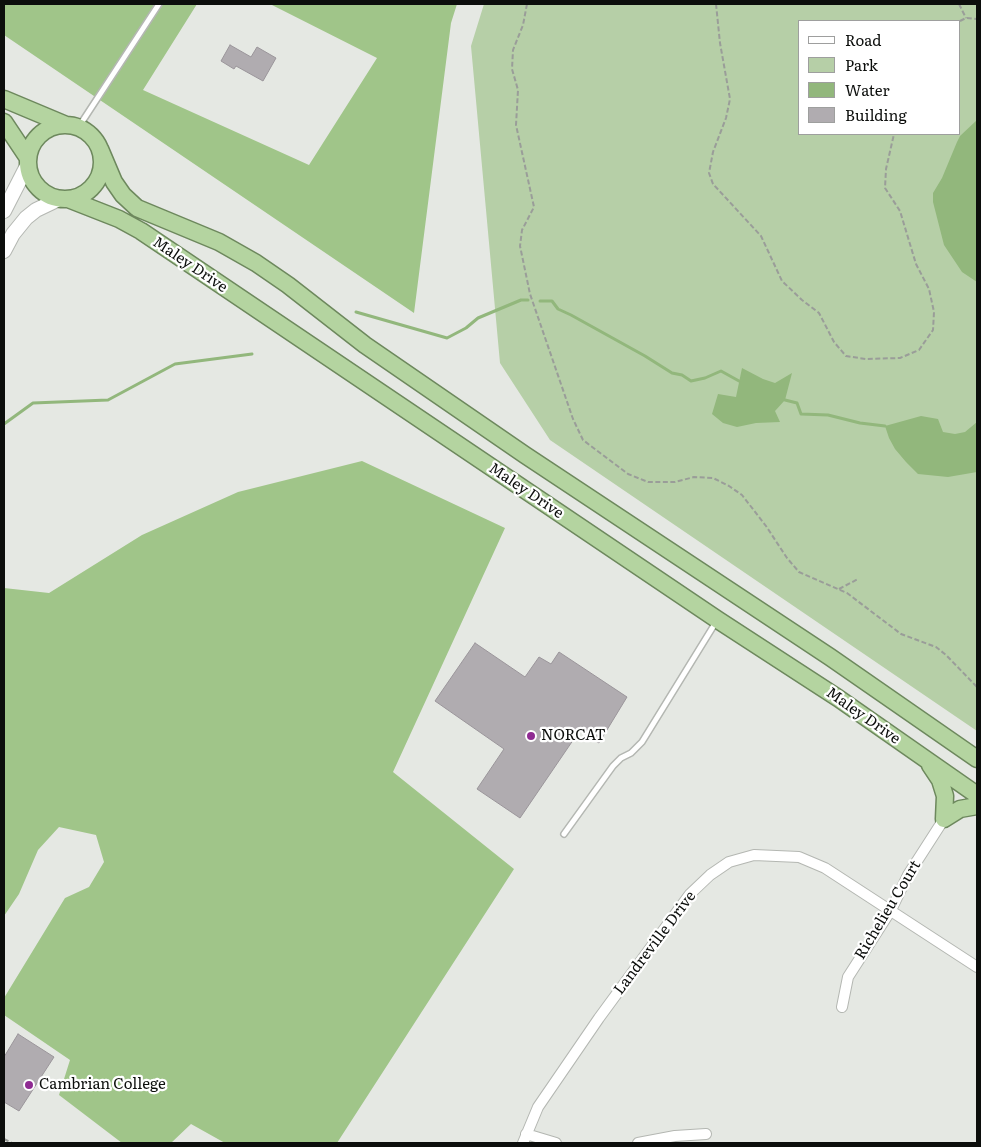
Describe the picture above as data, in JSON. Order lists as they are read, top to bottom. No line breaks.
{"streets":{"highway":["Maley Drive"],"street":["Richelieu Court","Landreville Drive"]},"crossings":[["Richelieu Court","Landreville Drive"]],"places":["NORCAT","Cambrian College"],"legend":["Road","Park","Water","Building"]}
